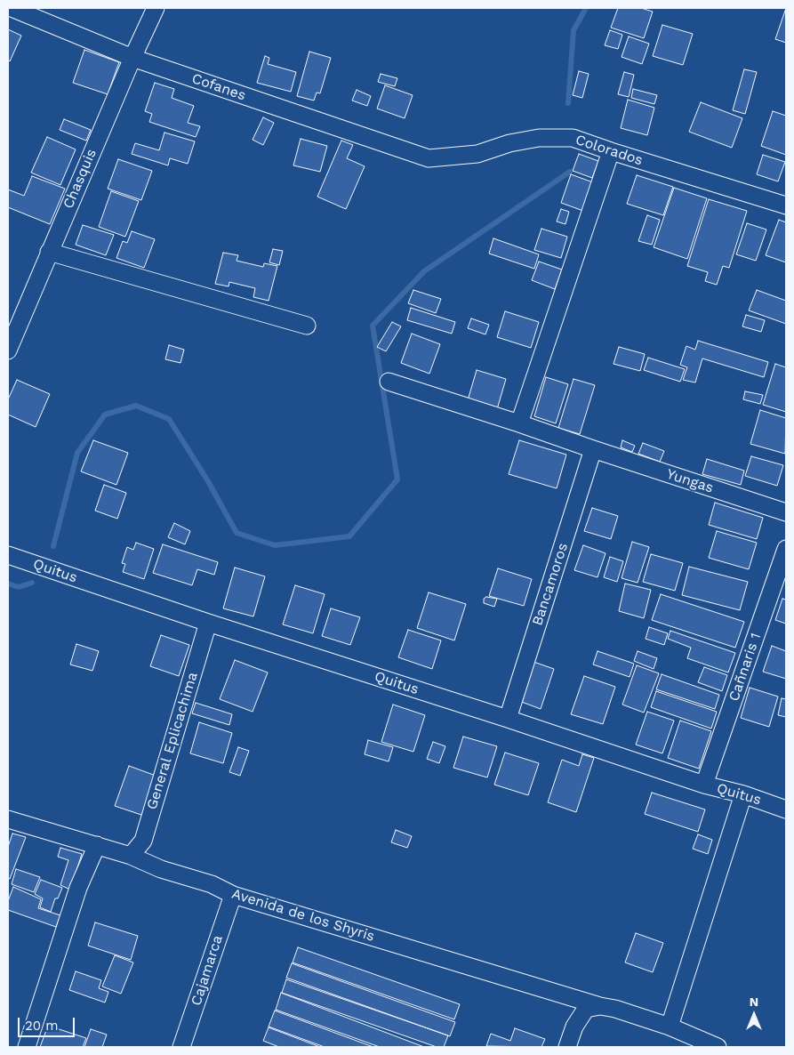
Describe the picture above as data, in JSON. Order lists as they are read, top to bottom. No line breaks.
{"streets":{"street":["Cofanes","Colorados","Chasquis","Yungas","Quitus","Bancamoros","Cañnaris 1","General Eplicachima","Avenida de los Shyris","Cajamarca"]},"crossings":[["Cofanes","Colorados"],["Cofanes","Chasquis"],["Yungas","Bancamoros"],["Quitus","Bancamoros"],["Quitus","Cañnaris 1"],["Quitus","General Eplicachima"],["General Eplicachima","Avenida de los Shyris"],["Avenida de los Shyris","Cajamarca"]],"scale_bar":"20 m","north":"top"}
